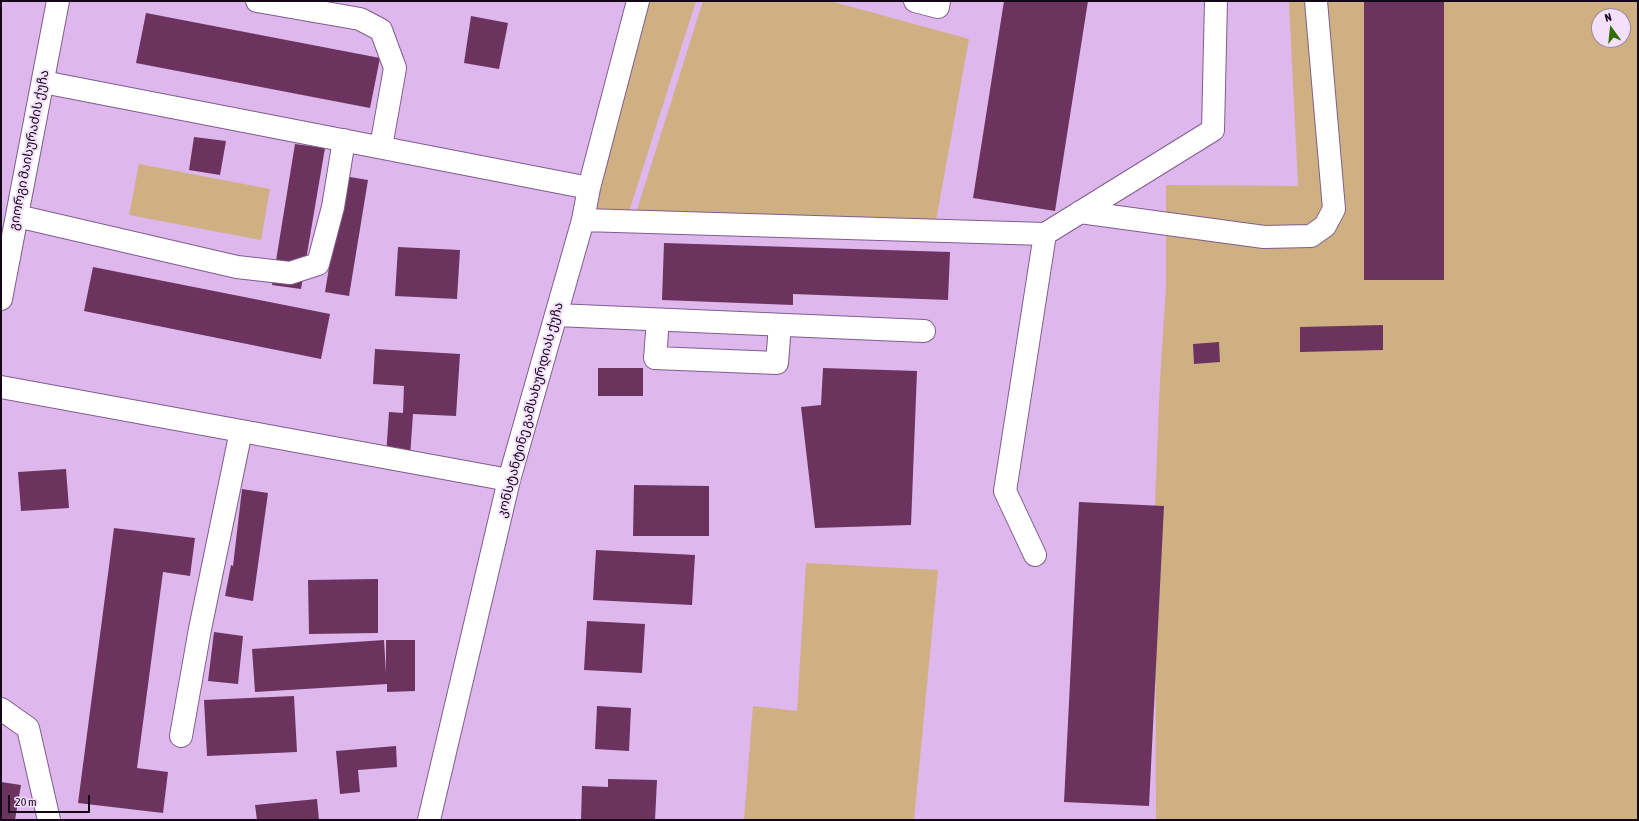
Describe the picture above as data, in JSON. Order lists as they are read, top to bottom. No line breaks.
{"streets":{"street":["გიორგი მაისურაძის ქუჩა","კონსტანტინე გამსახურდიას ქუჩა"]},"scale_bar":"20 m","north":"top"}
